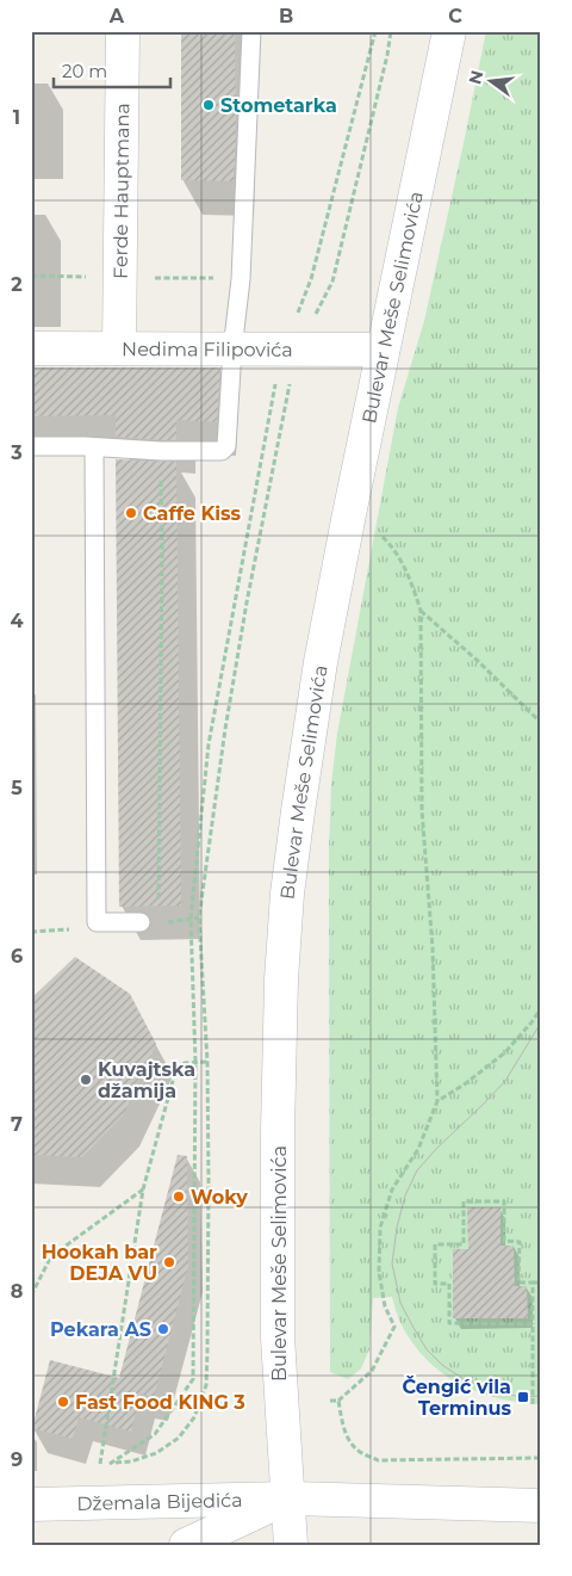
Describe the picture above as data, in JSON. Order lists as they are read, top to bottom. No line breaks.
{"streets":{"main road":["Ferde Hauptmana","Bulevar Meše Selimovića","Nedima Filipovića","Džemala Bijedića"]},"crossings":[["Ferde Hauptmana","Nedima Filipovića"],["Bulevar Meše Selimovića","Nedima Filipovića"],["Bulevar Meše Selimovića","Džemala Bijedića"]],"places":{"other":["Stometarka","Caffe Kiss","Kuvajtska džamija","Woky","Hookah bar DEJA VU","Pekara AS","Fast Food KING 3"],"transit":["Čengić vila Terminus"]},"scale_bar":"20 m","north":"left","grid":{"columns":["A","B","C"],"rows":["1","2","3","4","5","6","7","8","9"]}}
